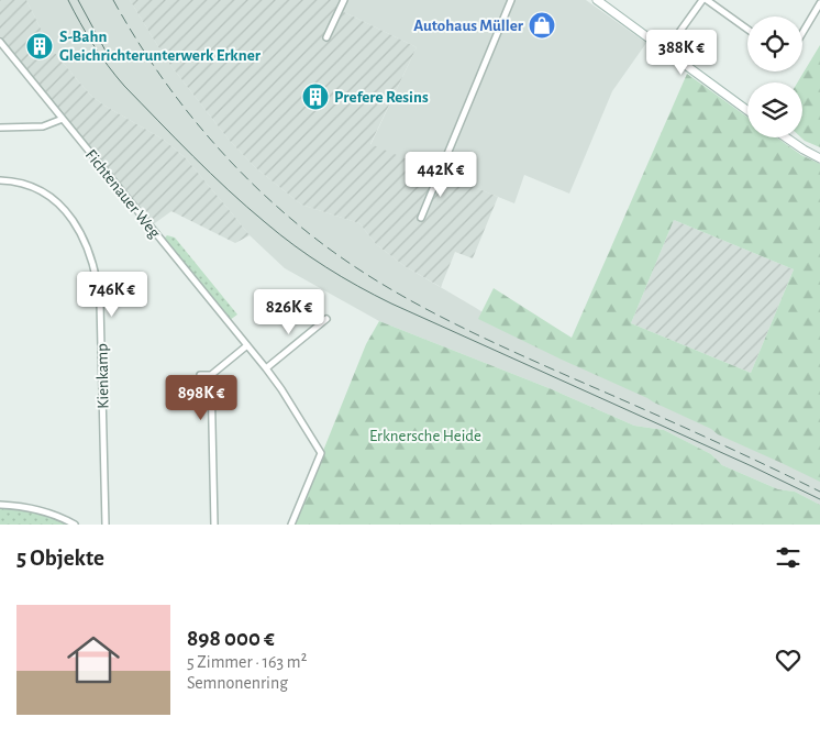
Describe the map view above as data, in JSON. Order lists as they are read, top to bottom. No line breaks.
{"streets":{"street":["Fichtenauer Weg","Kienkamp"]},"parks":["Erknersche Heide"],"places":{"shop":["Autohaus Müller"],"building":["S-Bahn Gleichrichterunterwerk Erkner","Prefere Resins"]},"page":{"price":["388K €","442K €","746K €","826K €","898K €"],"heading":"5 Objekte","list":[{"name":"898 000 €","note":"5 Zimmer · 163 m² · Semnonenring"}]}}
